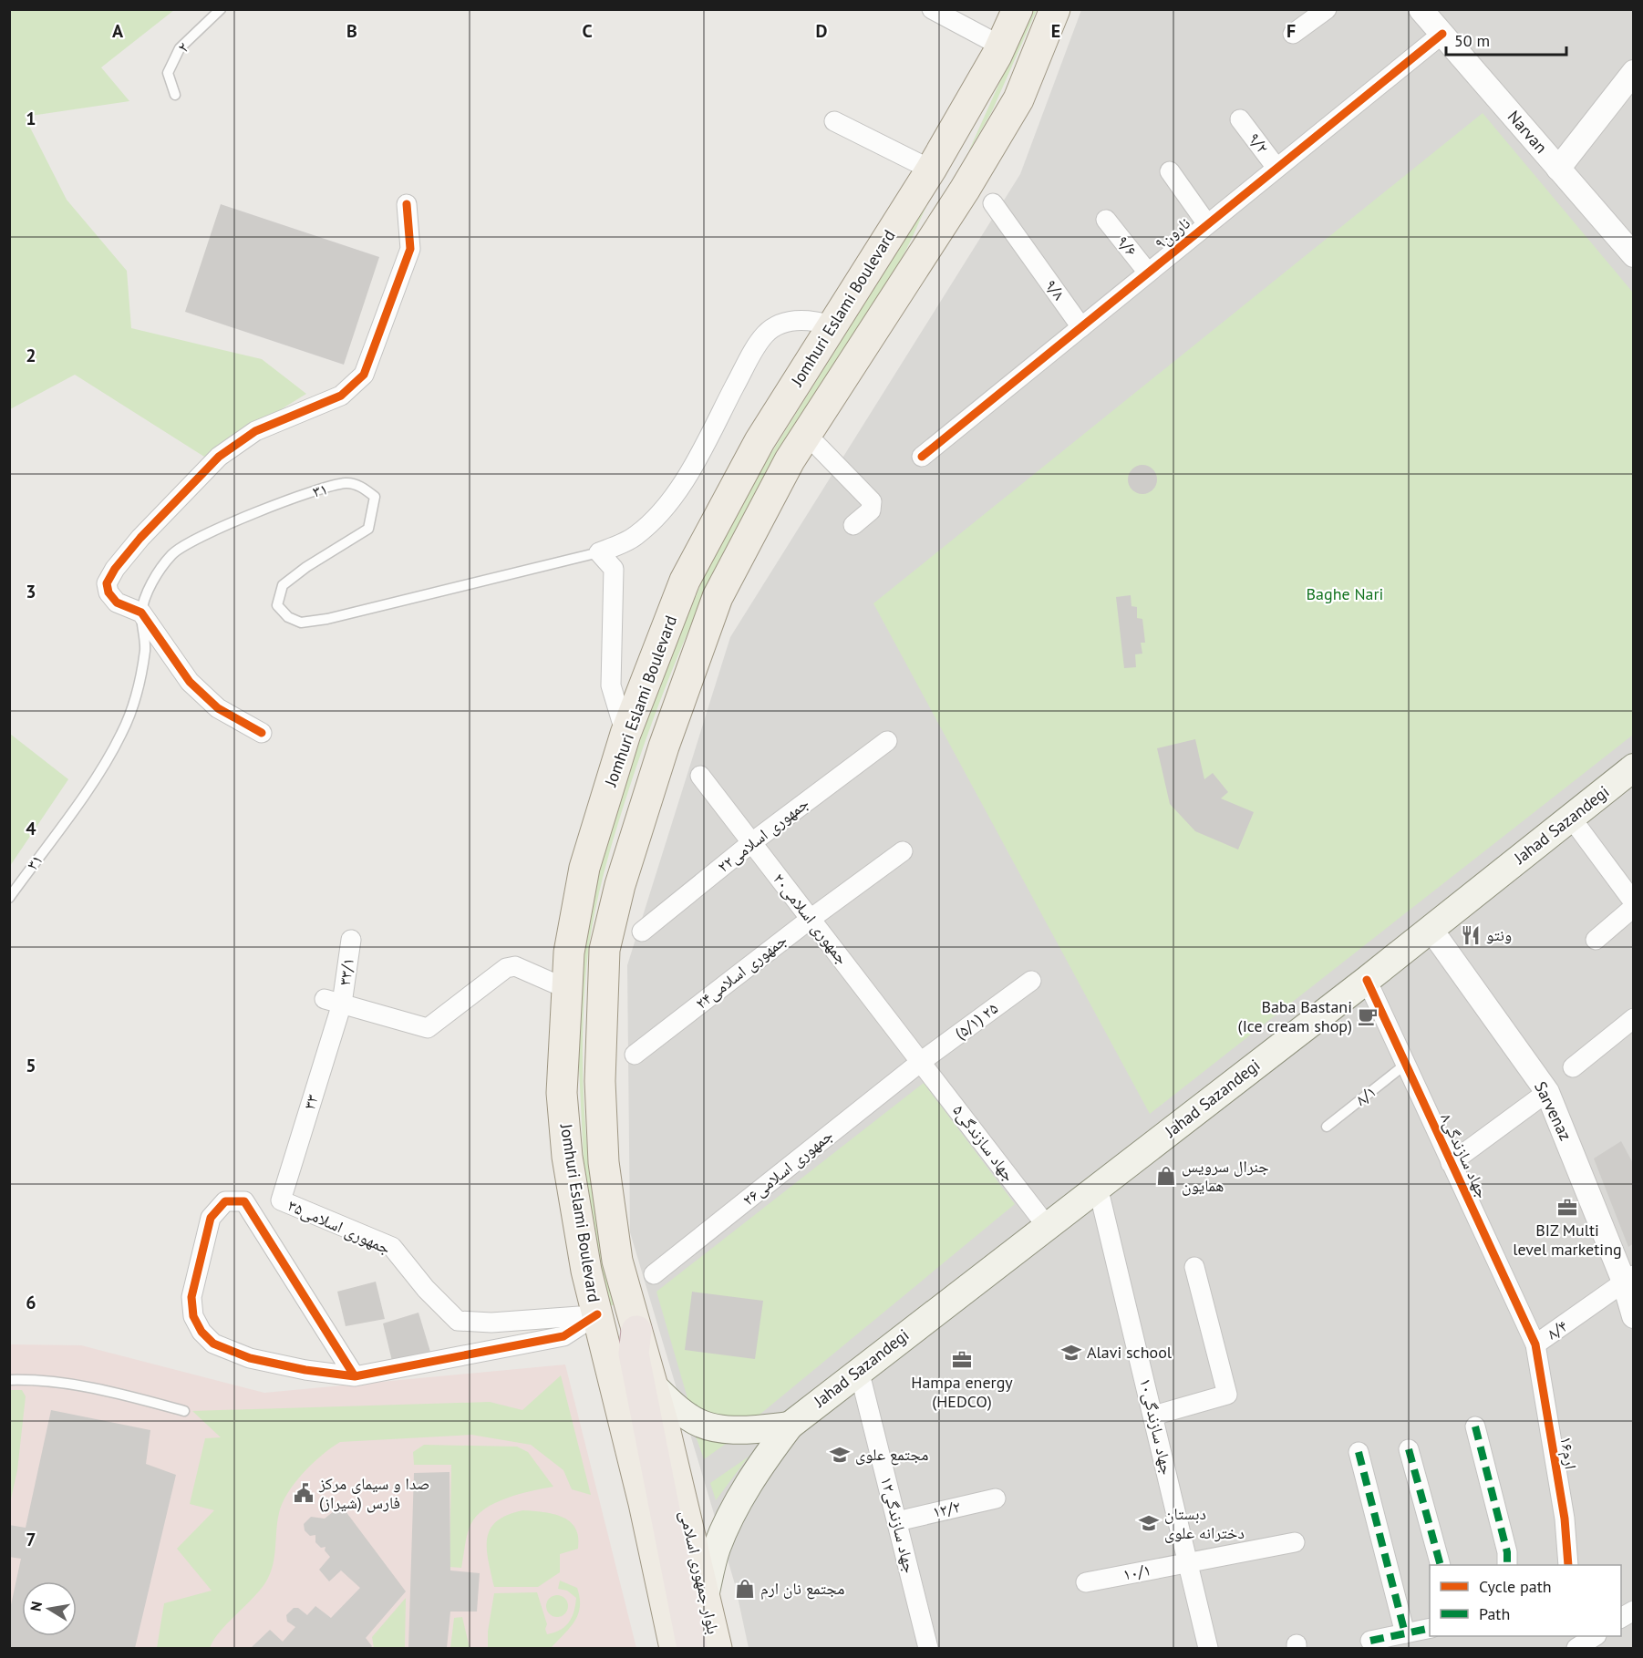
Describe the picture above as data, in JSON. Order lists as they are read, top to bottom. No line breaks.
{"streets":{"main road":["Jomhuri Eslami Boulevard","Jahad Sazandegi","بلوار جمهوری اسلامی"],"street":["Narvan","۹/۲","نارون۹","۹/۶","۹/۸","جمهوری اسلامی۲۲","جمهوری اسلامی۲۰","۳۳/۱","جمهوری اسلامی۲۴","(۵/۱) ۲۵","۳۳","Sarvenaz","جهاد سازندگی۵","جهاد سازندگی۸","جمهوری اسلامی۲۶","جمهوری اسلامی۳۵","۸/۴","جهاد سازندگی۱۰","ارم۱۶","۱۲/۲","جهاد سازندگی۱۲","۱۰/۱"],"lane":["۲","۳۱","۸/۱"]},"crossings":[["Narvan","نارون۹"],["۹/۲","نارون۹"],["نارون۹","۹/۶"],["نارون۹","۹/۸"],["Jomhuri Eslami Boulevard","جمهوری اسلامی۳۵"],["Jomhuri Eslami Boulevard","بلوار جمهوری اسلامی"],["Jahad Sazandegi","Sarvenaz"],["Jahad Sazandegi","جهاد سازندگی۵"],["Jahad Sazandegi","جهاد سازندگی۸"],["Jahad Sazandegi","جهاد سازندگی۱۰"],["Jahad Sazandegi","جهاد سازندگی۱۲"],["Jahad Sazandegi","بلوار جمهوری اسلامی"],["جمهوری اسلامی۲۲","جمهوری اسلامی۲۰"],["جمهوری اسلامی۲۰","جمهوری اسلامی۲۴"],["جمهوری اسلامی۲۰","(۵/۱) ۲۵"],["جمهوری اسلامی۲۰","جهاد سازندگی۵"],["جمهوری اسلامی۲۰","جمهوری اسلامی۲۶"],["۳۳/۱","۳۳"],["(۵/۱) ۲۵","جهاد سازندگی۵"],["(۵/۱) ۲۵","جمهوری اسلامی۲۶"],["۸/۱","جهاد سازندگی۸"],["۳۳","جمهوری اسلامی۳۵"],["Sarvenaz","۸/۴"],["جهاد سازندگی۵","جمهوری اسلامی۲۶"],["جهاد سازندگی۸","۸/۴"],["جهاد سازندگی۸","ارم۱۶"],["۸/۴","ارم۱۶"],["جهاد سازندگی۱۰","۱۰/۱"],["۱۲/۲","جهاد سازندگی۱۲"]],"parks":["Baghe Nari"],"places":{"restaurant":["ونتو"],"cafe":["Baba Bastani (Ice cream shop)"],"shop":["جنرال سرویس همایون","مجتمع نان ارم"],"office":["BIZ Multi level marketing","Hampa energy (HEDCO)"],"school or university":["Alavi school","مجتمع علوی","دبستان دخترانه علوی"],"public building":["صدا و سیمای مرکز فارس (شیراز)"]},"legend":["Cycle path","Path"],"scale_bar":"50 m","north":"left","grid":{"columns":["A","B","C","D","E","F"],"rows":["1","2","3","4","5","6","7"]}}
